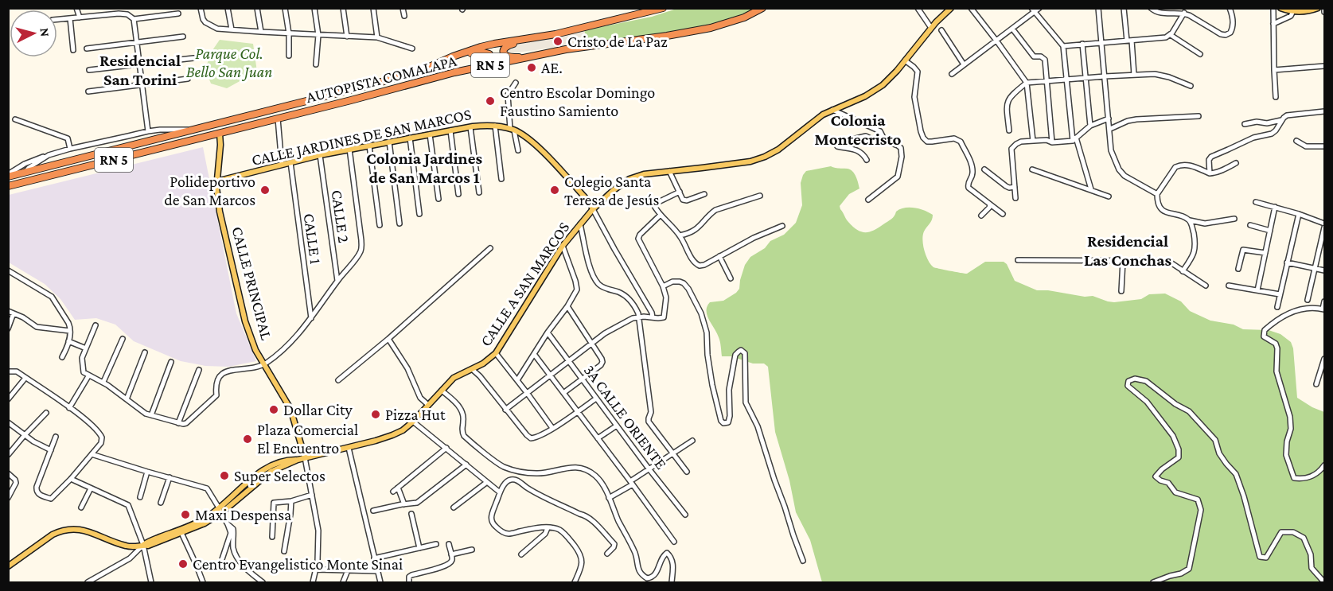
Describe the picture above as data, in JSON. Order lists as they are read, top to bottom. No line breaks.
{"streets":{"highway":["RN 5","AUTOPISTA COMALAPA"],"main road":["CALLE JARDINES DE SAN MARCOS","CALLE PRINCIPAL","CALLE A SAN MARCOS"],"street":["CALLE 2","CALLE 1","3A CALLE ORIENTE"]},"crossings":[["AUTOPISTA COMALAPA","CALLE PRINCIPAL"],["CALLE JARDINES DE SAN MARCOS","CALLE 2"],["CALLE JARDINES DE SAN MARCOS","CALLE 1"],["CALLE JARDINES DE SAN MARCOS","CALLE PRINCIPAL"],["CALLE JARDINES DE SAN MARCOS","CALLE A SAN MARCOS"],["CALLE PRINCIPAL","CALLE A SAN MARCOS"]],"districts":["Residencial San Torini","Colonia Montecristo","Colonia Jardines de San Marcos 1","Residencial Las Conchas"],"parks":["Parque Col. Bello San Juan"],"places":["Cristo de La Paz","AE.","Centro Escolar Domingo Faustino Samiento","Polideportivo de San Marcos","Colegio Santa Teresa de Jesús","Dollar City","Pizza Hut","Plaza Comercial El Encuentro","Super Selectos","Maxi Despensa","Centro Evangelistico Monte Sinai"],"north":"right"}
